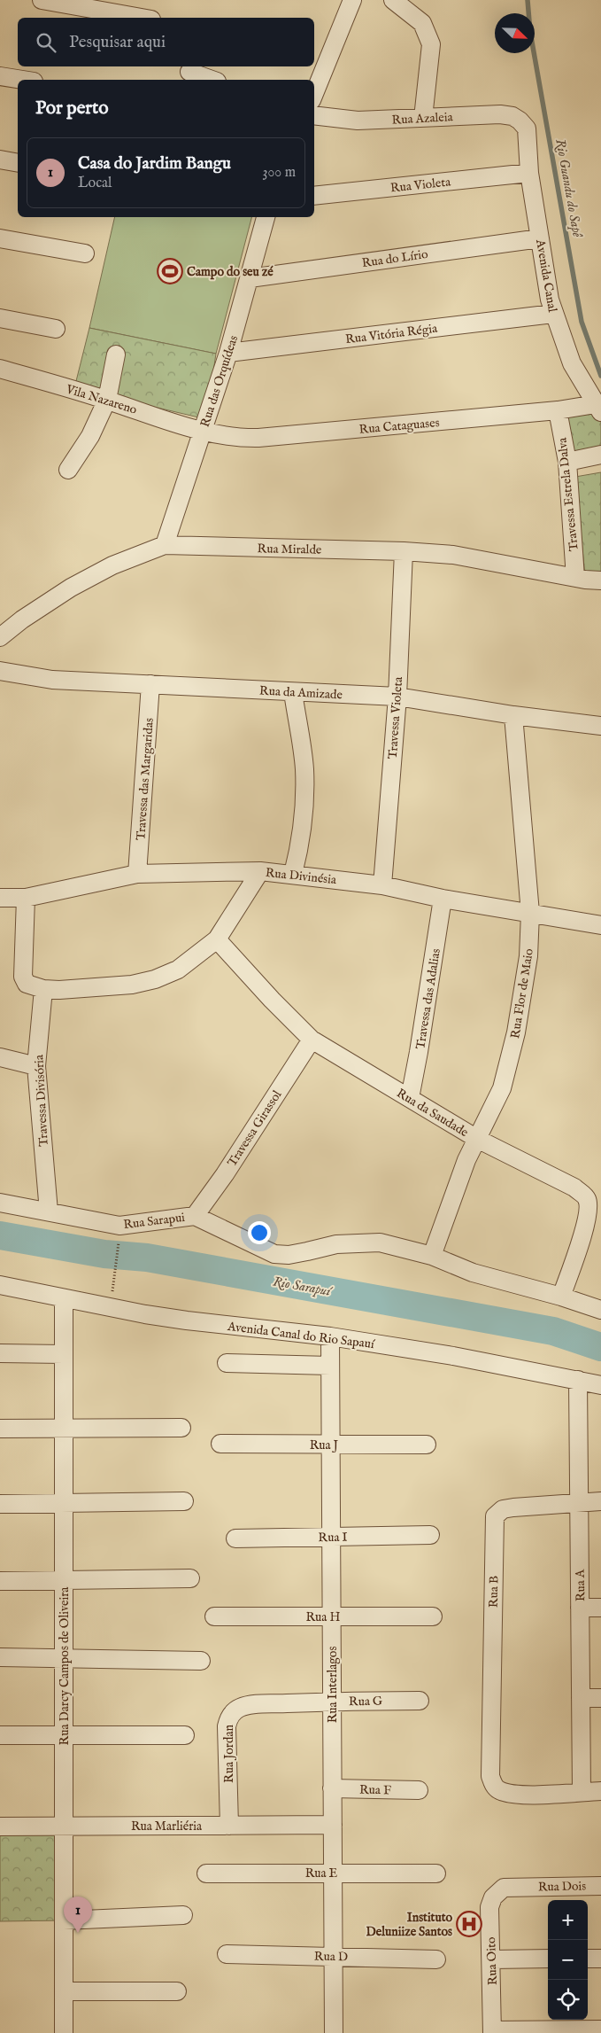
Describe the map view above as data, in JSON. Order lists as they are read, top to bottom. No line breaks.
{"streets":{"street":["Rua Azaleia","Rua Violeta","Rua do Lírio","Avenida Canal","Rua Vitória Régia","Rua das Orquídeas","Vila Nazareno","Rua Cataguases","Travessa Estrela Dalva","Rua Miralde","Rua da Amizade","Travessa Violeta","Travessa das Margaridas","Rua Divinésia","Rua Flor de Maio","Travessa das Adalias","Travessa Divisória","Rua da Saudade","Travessa Girassol","Rua Sarapui","Avenida Canal do Rio Sapauí","Rua J","Rua I","Rua A","Rua B","Rua H","Rua Darcy Campos de Oliveira","Rua Interlagos","Rua G","Rua Jordan","Rua F","Rua Marliéria","Rua E","Rua Dois","Rua D","Rua Oito"]},"crossings":[["Rua Azaleia","Avenida Canal"],["Rua Violeta","Avenida Canal"],["Rua do Lírio","Avenida Canal"],["Rua do Lírio","Rua das Orquídeas"],["Avenida Canal","Rua Vitória Régia"],["Avenida Canal","Rua Cataguases"],["Rua Vitória Régia","Rua das Orquídeas"],["Rua das Orquídeas","Vila Nazareno"],["Rua das Orquídeas","Rua Cataguases"],["Rua das Orquídeas","Rua Miralde"],["Vila Nazareno","Rua Cataguases"],["Rua Cataguases","Travessa Estrela Dalva"],["Travessa Estrela Dalva","Rua Miralde"],["Rua Miralde","Travessa Violeta"],["Rua da Amizade","Travessa Violeta"],["Rua da Amizade","Travessa das Margaridas"],["Rua da Amizade","Rua Flor de Maio"],["Travessa Violeta","Rua Divinésia"],["Travessa das Margaridas","Rua Divinésia"],["Rua Divinésia","Rua Flor de Maio"],["Rua Divinésia","Travessa das Adalias"],["Rua Flor de Maio","Rua da Saudade"],["Rua Flor de Maio","Rua Sarapui"],["Travessa das Adalias","Rua da Saudade"],["Travessa Divisória","Rua Sarapui"],["Rua da Saudade","Travessa Girassol"],["Travessa Girassol","Rua Sarapui"],["Avenida Canal do Rio Sapauí","Rua A"],["Avenida Canal do Rio Sapauí","Rua Darcy Campos de Oliveira"],["Avenida Canal do Rio Sapauí","Rua Interlagos"],["Rua J","Rua Interlagos"],["Rua I","Rua Interlagos"],["Rua A","Rua B"],["Rua H","Rua Interlagos"],["Rua Darcy Campos de Oliveira","Rua Marliéria"],["Rua Interlagos","Rua G"],["Rua Interlagos","Rua F"],["Rua Interlagos","Rua Marliéria"],["Rua Interlagos","Rua E"],["Rua Interlagos","Rua D"],["Rua G","Rua Jordan"],["Rua Jordan","Rua Marliéria"],["Rua Dois","Rua Oito"]],"water":["Rio Guandu do Sapê","Rio Sarapuí"],"places":{"sports":["Campo do seu zé"],"hospital":["Instituto Deluniize Santos"]},"north":"bottom right","page":{"search":"Pesquisar aqui","heading":"Por perto","list":[{"mark":"1","name":"Casa do Jardim Bangu","note":"Local","value":"300 m"}],"pins":"1","map_buttons":["+","−"]}}
